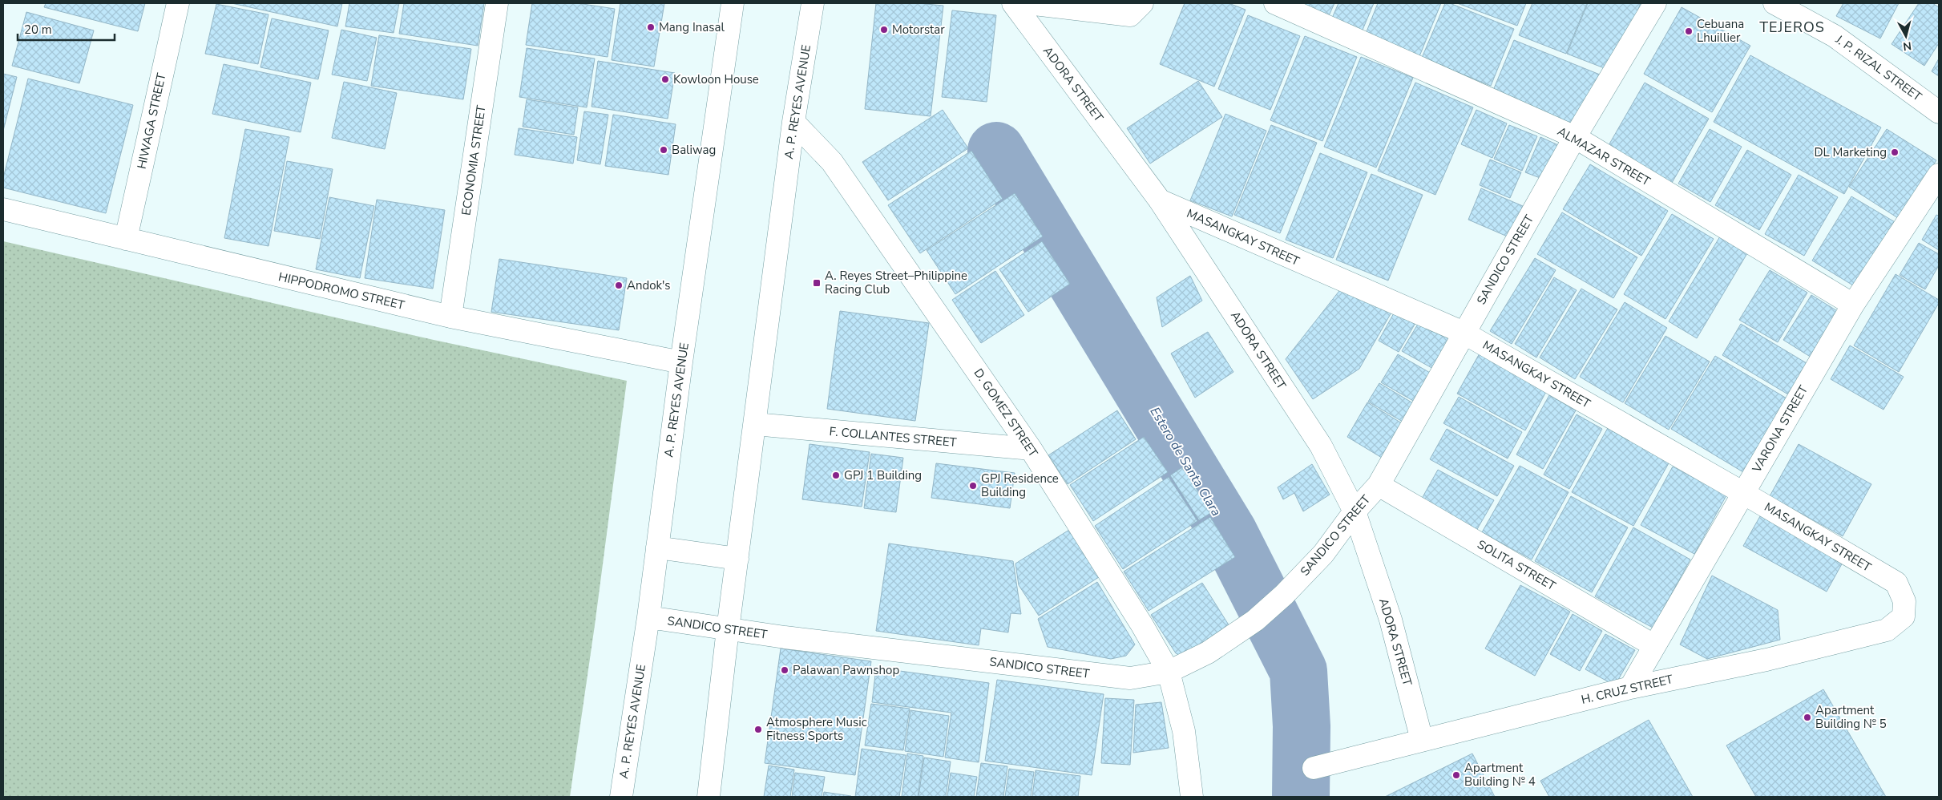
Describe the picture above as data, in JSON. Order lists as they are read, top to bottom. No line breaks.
{"streets":{"street":["J. P. RIZAL STREET","ADORA STREET","A. P. REYES AVENUE","HIWAGA STREET","ALMAZAR STREET","ECONOMIA STREET","MASANGKAY STREET","SANDICO STREET","HIPPODROMO STREET","D. GOMEZ STREET","VARONA STREET","F. COLLANTES STREET","SOLITA STREET","H. CRUZ STREET"]},"crossings":[["ADORA STREET","MASANGKAY STREET"],["ADORA STREET","SANDICO STREET"],["ADORA STREET","H. CRUZ STREET"],["A. P. REYES AVENUE","SANDICO STREET"],["A. P. REYES AVENUE","HIPPODROMO STREET"],["A. P. REYES AVENUE","D. GOMEZ STREET"],["A. P. REYES AVENUE","F. COLLANTES STREET"],["HIWAGA STREET","HIPPODROMO STREET"],["ALMAZAR STREET","SANDICO STREET"],["ALMAZAR STREET","VARONA STREET"],["ECONOMIA STREET","HIPPODROMO STREET"],["MASANGKAY STREET","SANDICO STREET"],["MASANGKAY STREET","VARONA STREET"],["MASANGKAY STREET","H. CRUZ STREET"],["SANDICO STREET","D. GOMEZ STREET"],["SANDICO STREET","SOLITA STREET"],["D. GOMEZ STREET","F. COLLANTES STREET"],["VARONA STREET","SOLITA STREET"],["VARONA STREET","H. CRUZ STREET"]],"districts":["TEJEROS"],"water":["Estero de Santa Clara"],"places":{"other":["Mang Inasal","Motorstar","Cebuana Lhuillier","Kowloon House","Baliwag","DL Marketing","Andok's","GPJ 1 Building","GPJ Residence Building","Palawan Pawnshop","Apartment Building № 5","Atmosphere Music Fitness Sports","Apartment Building № 4"],"transit":["A. Reyes Street–Philippine Racing Club"]},"scale_bar":"20 m","north":"bottom"}
